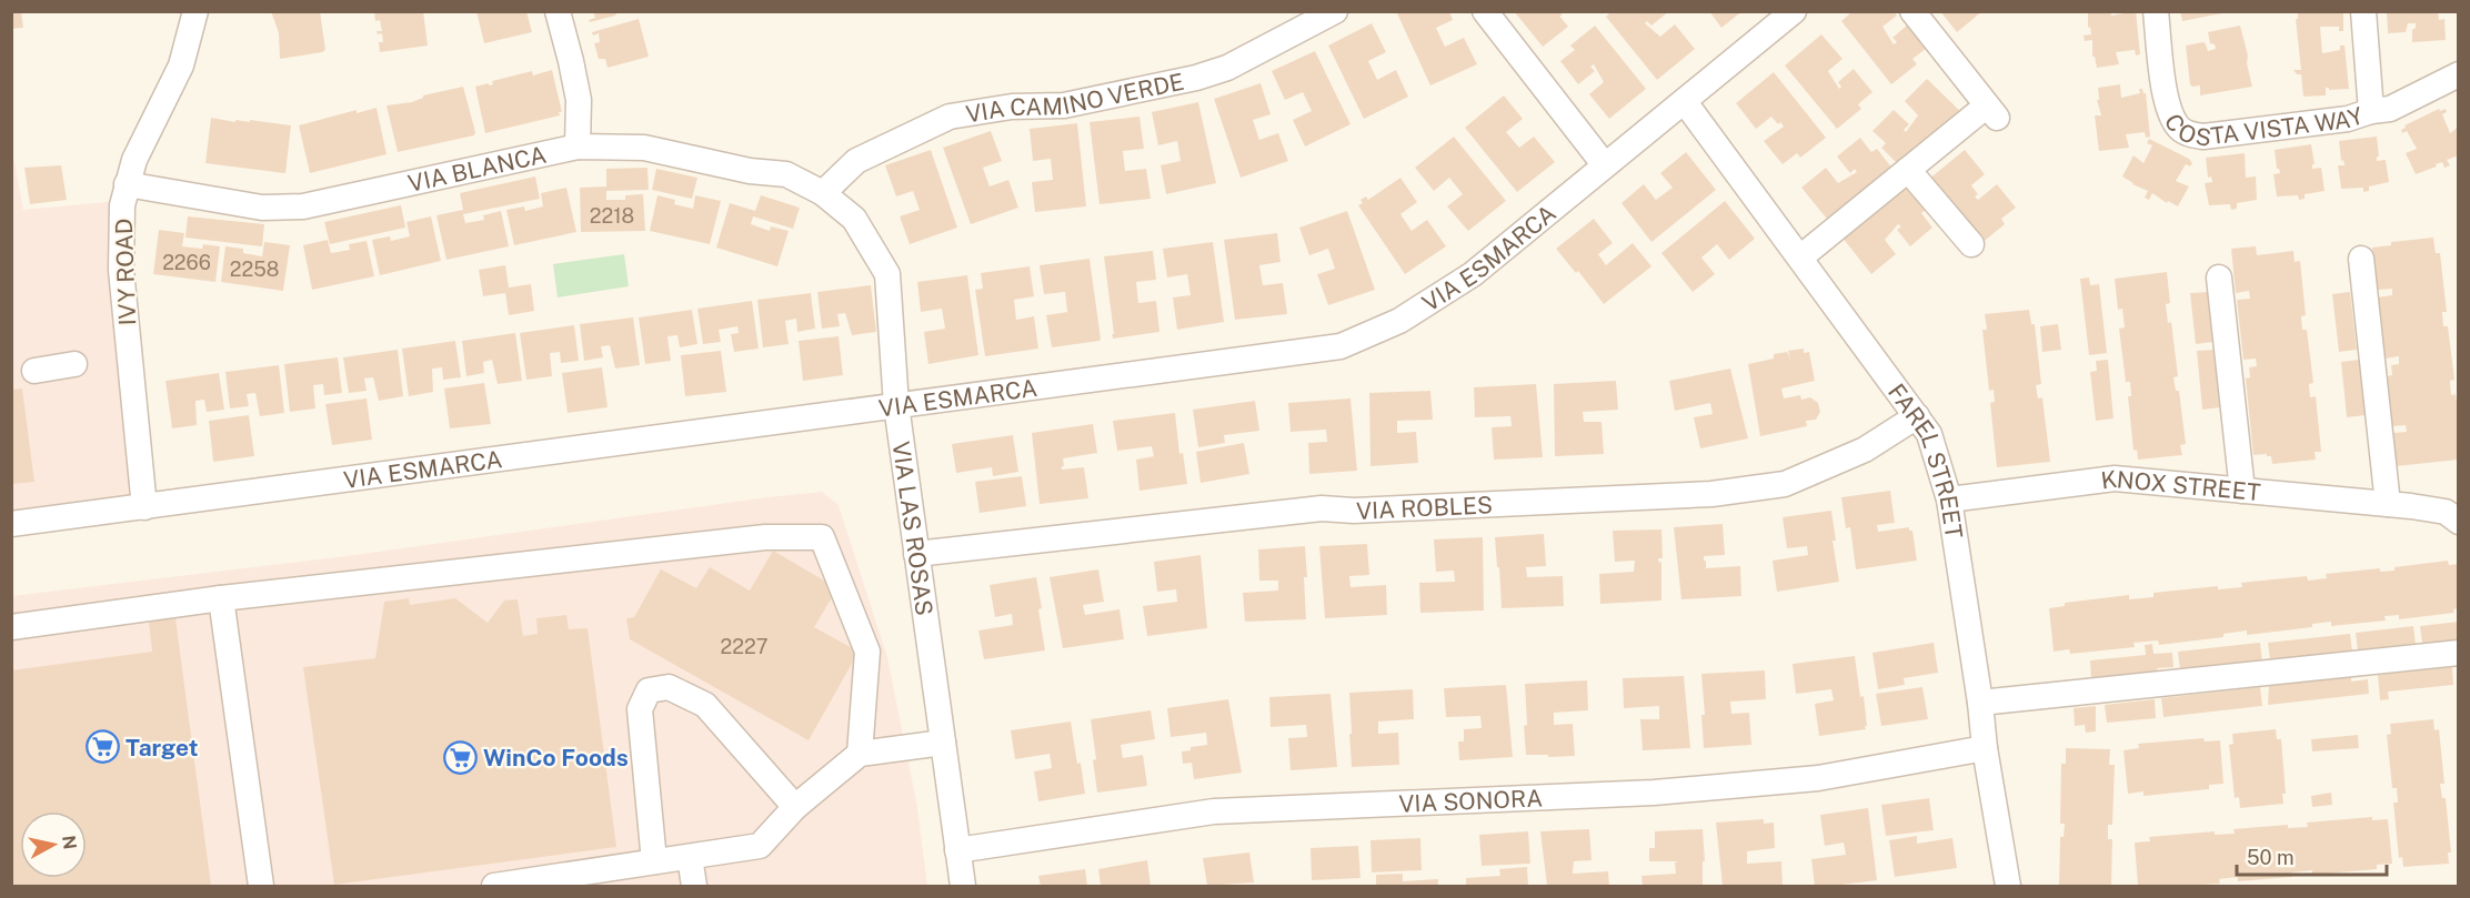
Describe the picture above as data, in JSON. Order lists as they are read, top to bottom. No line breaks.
{"streets":{"street":["VIA CAMINO VERDE","COSTA VISTA WAY","VIA BLANCA","VIA ESMARCA","IVY ROAD","FAREL STREET","KNOX STREET","VIA ROBLES","VIA LAS ROSAS","VIA SONORA"]},"crossings":[["VIA CAMINO VERDE","VIA BLANCA"],["VIA CAMINO VERDE","VIA LAS ROSAS"],["VIA BLANCA","IVY ROAD"],["VIA BLANCA","VIA LAS ROSAS"],["VIA ESMARCA","IVY ROAD"],["VIA ESMARCA","FAREL STREET"],["VIA ESMARCA","VIA LAS ROSAS"],["FAREL STREET","KNOX STREET"],["FAREL STREET","VIA ROBLES"],["FAREL STREET","VIA SONORA"],["VIA ROBLES","VIA LAS ROSAS"],["VIA LAS ROSAS","VIA SONORA"]],"places":{"supermarket":["Target","WinCo Foods"]},"house_numbers":["2218","2266","2258","2227"],"scale_bar":"50 m","north":"right"}
